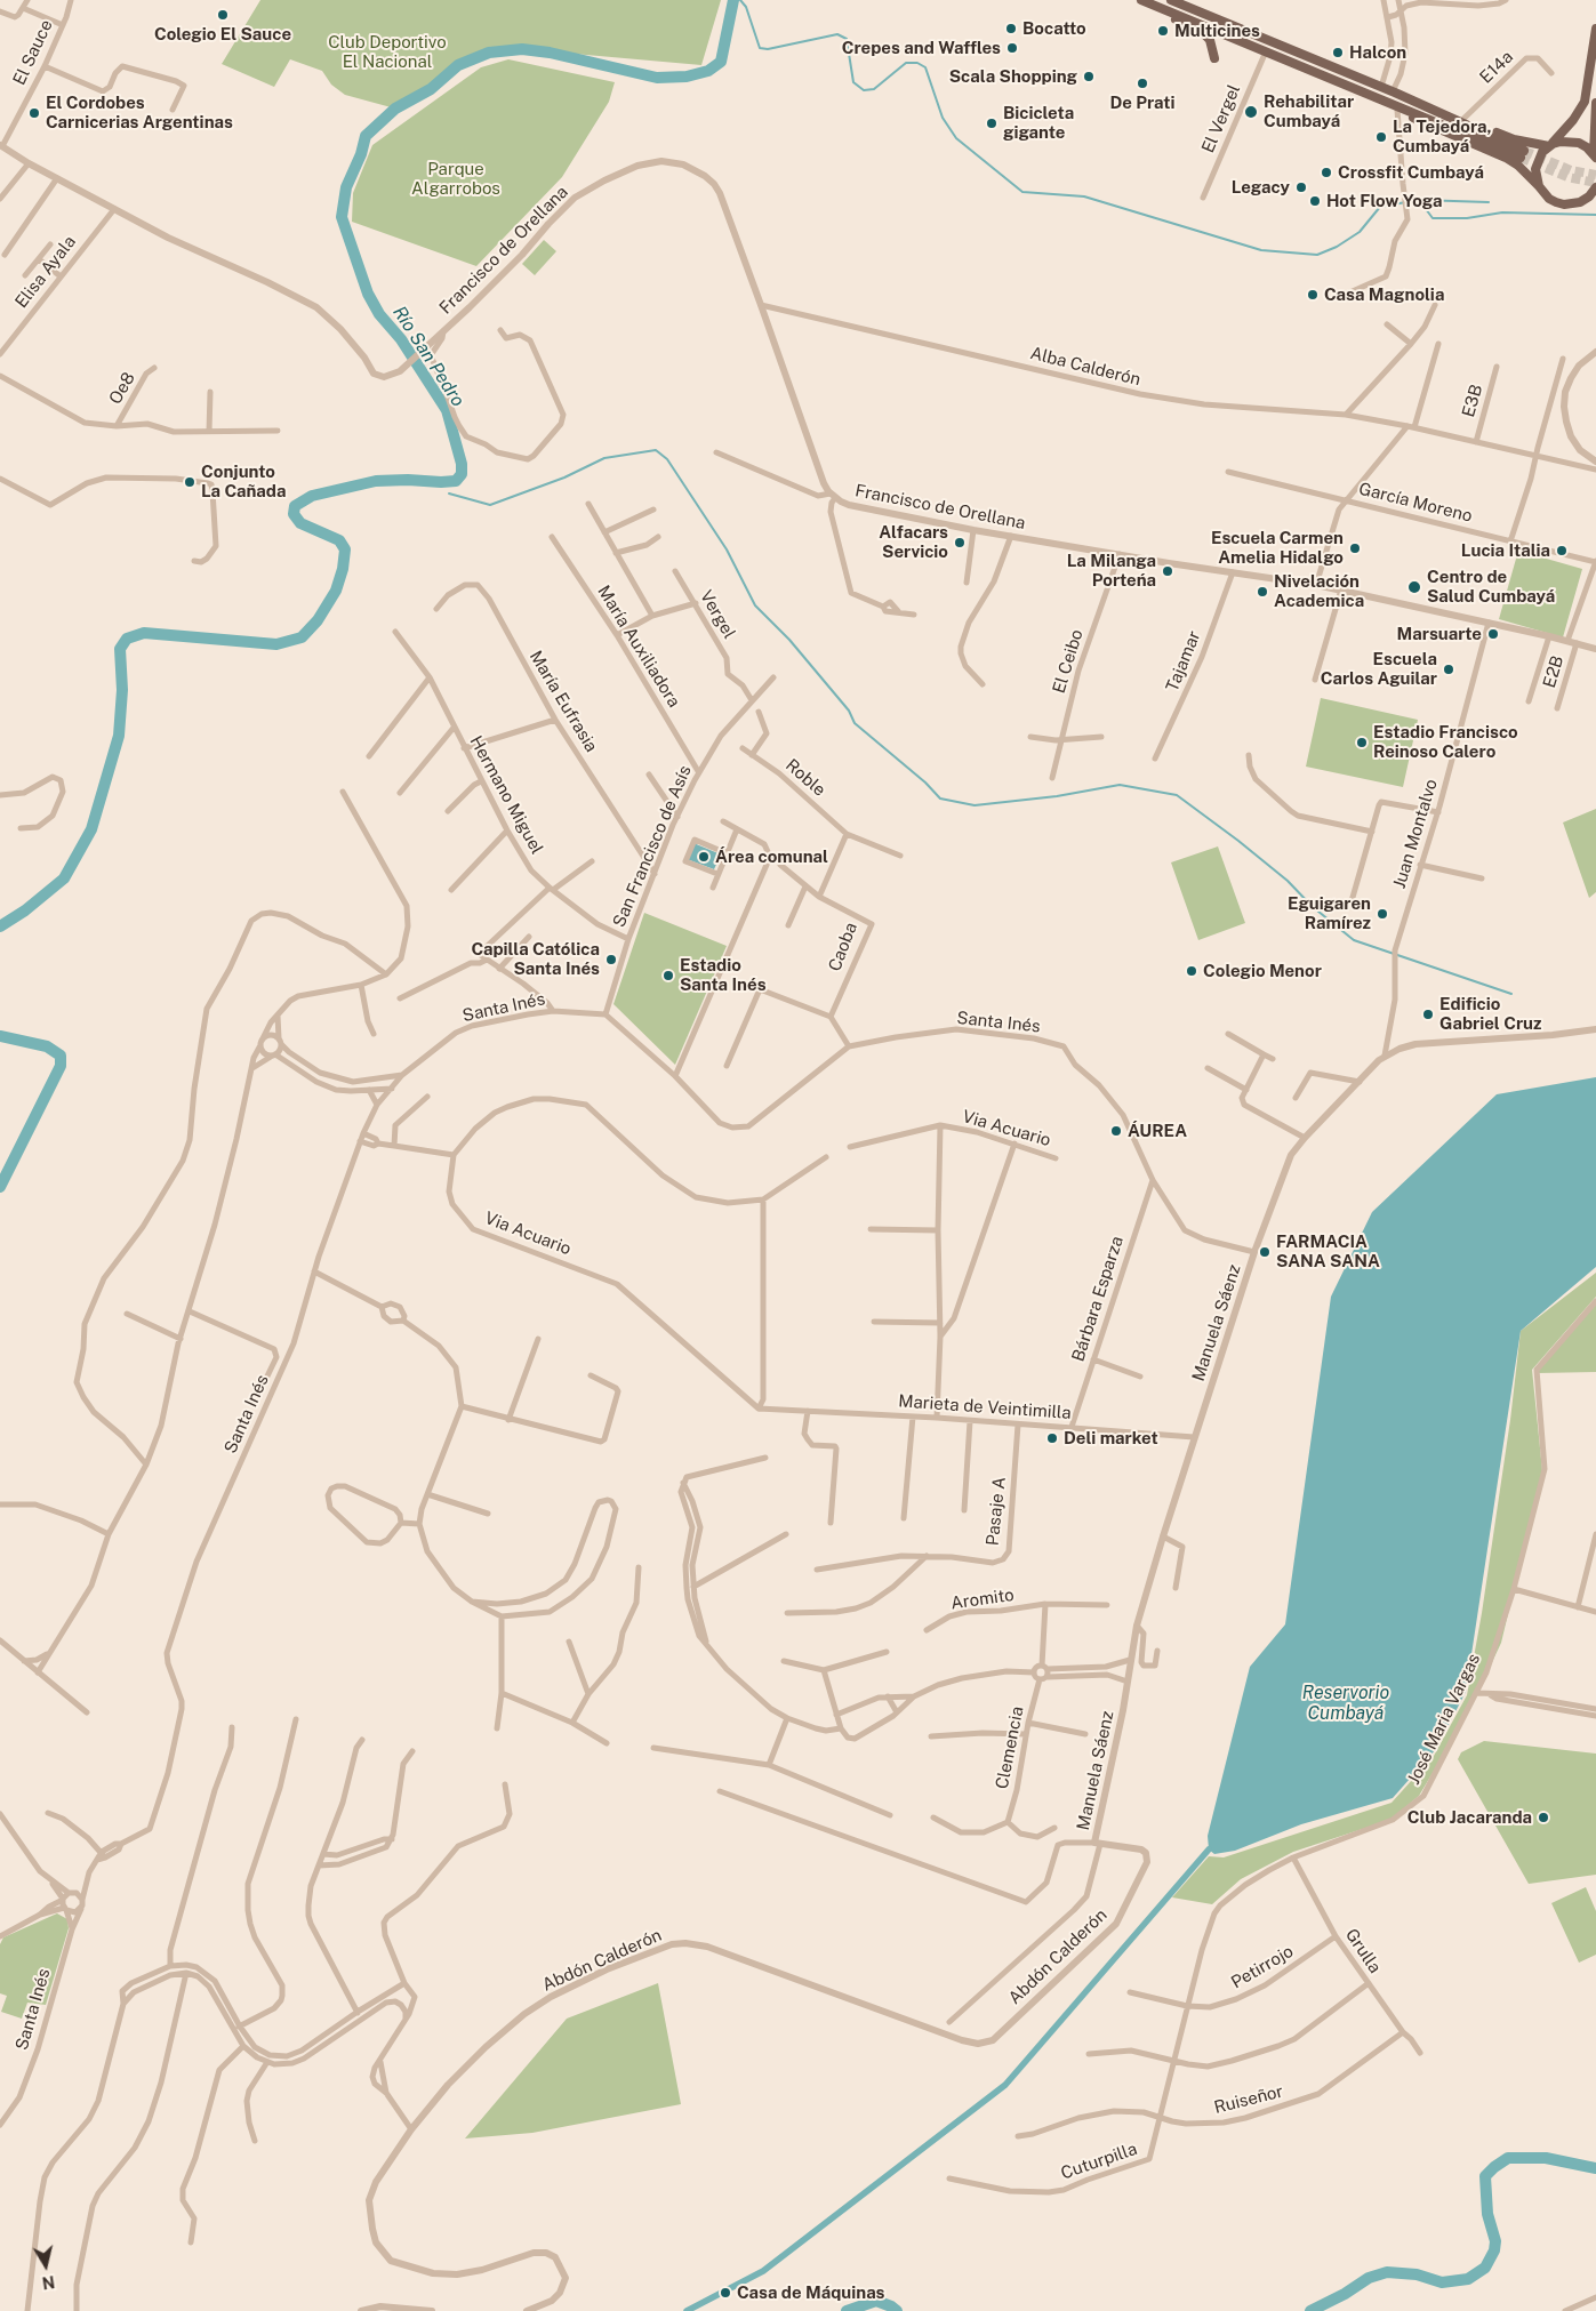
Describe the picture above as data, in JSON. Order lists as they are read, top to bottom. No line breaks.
{"streets":{"street":["El Sauce","E14a","El Vergel","Francisco de Orellana","Elisa Ayala","Alba Calderón","Oe8","E3B","García Moreno","Vergel","María Auxiliadora","El Ceibo","Tajamar","E2B","María Eufrasia","Roble","Hermano Miguel","Juan Montalvo","San Francisco de Asís","Caoba","Santa Inés","Via Acuario","Bárbara Esparza","Manuela Sáenz","Marieta de Veintimilla","Pasaje A","Aromito","José Maria Vargas","Clemencia","Grulla","Abdón Calderón","Petirrojo","Ruiseñor","Cuturpilla"]},"crossings":[["Francisco de Orellana","Elisa Ayala"],["Francisco de Orellana","Alba Calderón"],["Francisco de Orellana","El Ceibo"],["Francisco de Orellana","Tajamar"],["Francisco de Orellana","E2B"],["Francisco de Orellana","Juan Montalvo"],["Vergel","San Francisco de Asís"],["María Auxiliadora","San Francisco de Asís"],["María Eufrasia","San Francisco de Asís"],["Hermano Miguel","San Francisco de Asís"],["Juan Montalvo","Manuela Sáenz"],["San Francisco de Asís","Santa Inés"],["Santa Inés","Bárbara Esparza"],["Santa Inés","Manuela Sáenz"],["Via Acuario","Marieta de Veintimilla"],["Bárbara Esparza","Marieta de Veintimilla"],["Manuela Sáenz","Marieta de Veintimilla"],["Manuela Sáenz","Abdón Calderón"],["Marieta de Veintimilla","Pasaje A"],["José Maria Vargas","Grulla"],["José Maria Vargas","Petirrojo"],["José Maria Vargas","Ruiseñor"],["José Maria Vargas","Cuturpilla"],["Grulla","Petirrojo"],["Grulla","Ruiseñor"],["Ruiseñor","Cuturpilla"]],"water":["Río San Pedro","Reservorio Cumbayá"],"parks":["Club Deportivo El Nacional","Parque Algarrobos"],"places":["Colegio El Sauce","Bocatto","Multicines","Crepes and Waffles","Halcon","Scala Shopping","De Prati","Rehabilitar Cumbayá","El Cordobes Carnicerias Argentinas","Bicicleta gigante","La Tejedora, Cumbayá","Crossfit Cumbayá","Legacy","Hot Flow Yoga","Casa Magnolia","Conjunto La Cañada","Alfacars Servicio","Escuela Carmen Amelia Hidalgo","Lucia Italia","La Milanga Porteńa","Centro de Salud Cumbayá","Nivelación Academica","Marsuarte","Escuela Carlos Aguilar","Estadio Francisco Reinoso Calero","Área comunal","Eguigaren Ramírez","Capilla Católica Santa Inés","Colegio Menor","Estadio Santa Inés","Edificio Gabriel Cruz","ÁUREA","FARMACIA SANA SANA","Deli market","Club Jacaranda","Casa de Máquinas"],"north":"bottom"}
